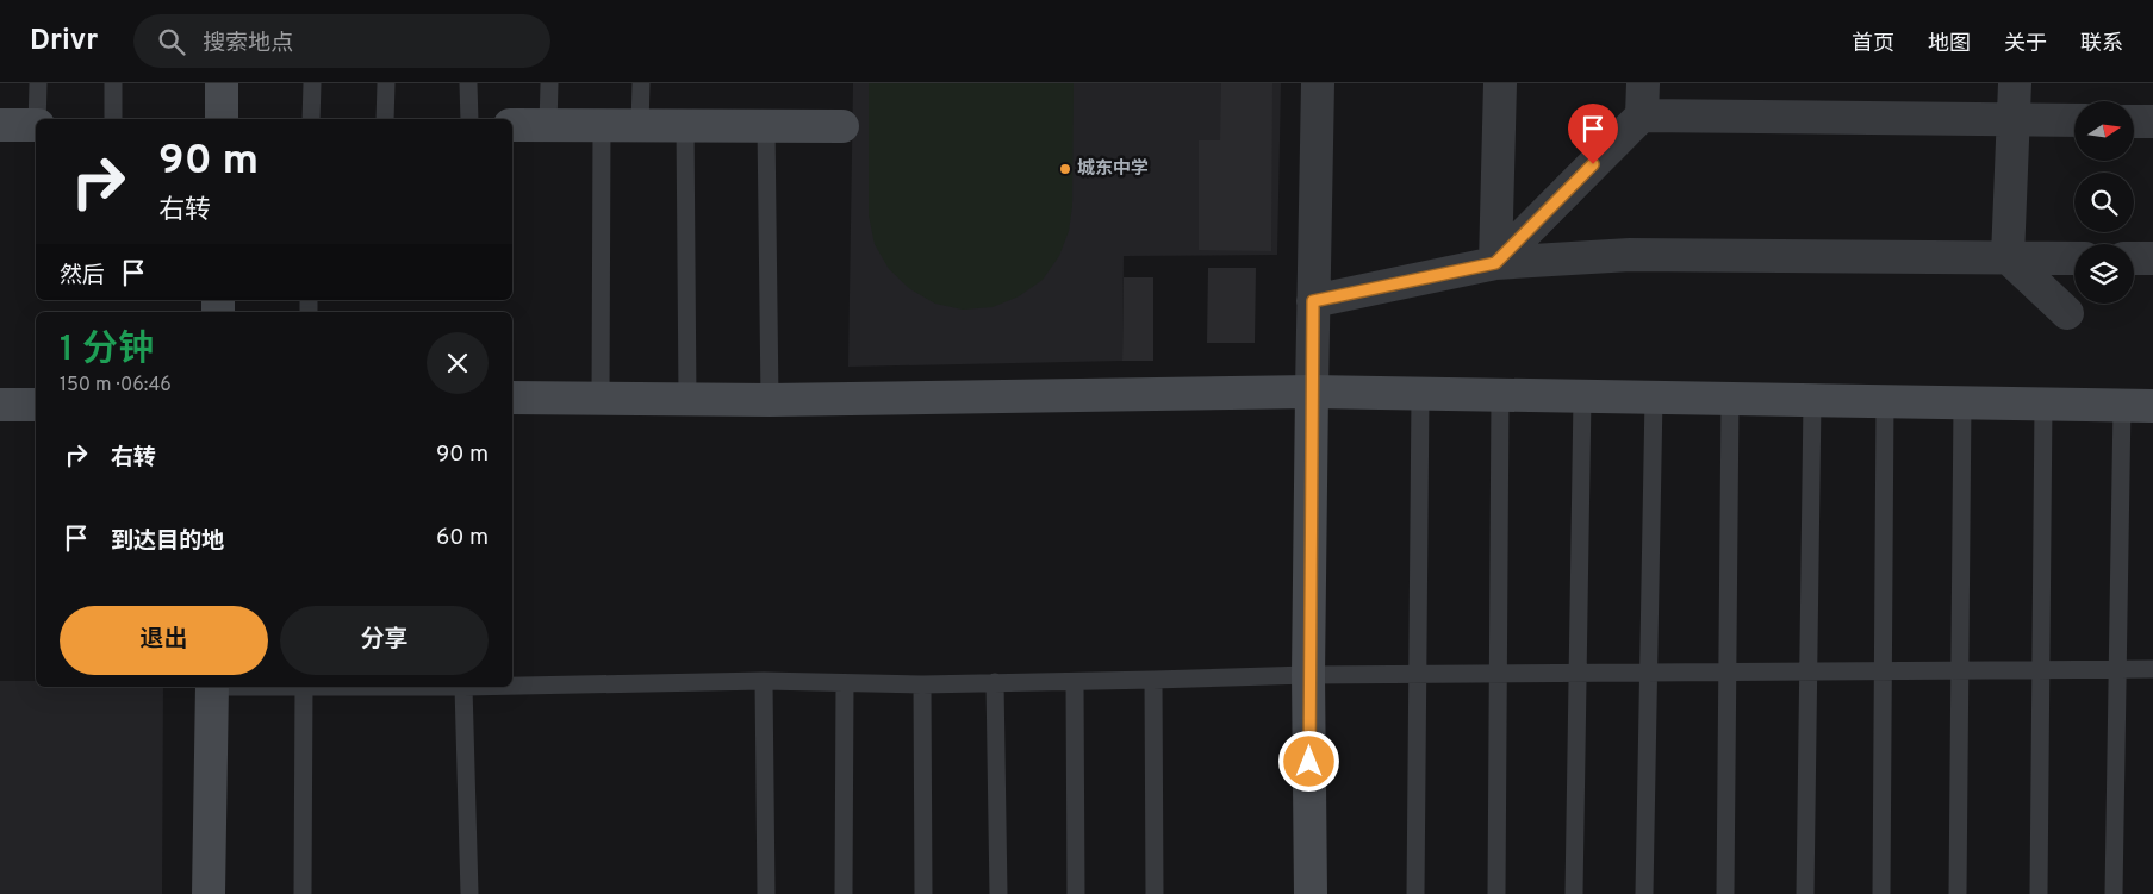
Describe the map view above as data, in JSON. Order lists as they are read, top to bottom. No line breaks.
{"places":["城东中学"],"north":"right","page":{"header":"Drivr","search":"搜索地点","nav":["首页","地图","关于","联系"],"turn":["90 m","右转"],"then":"然后","heading":["1 分钟","150 m · 06:46"],"list":[{"name":"右转","value":"90 m"},{"name":"到达目的地","value":"60 m"}],"buttons":["退出","分享"]}}
